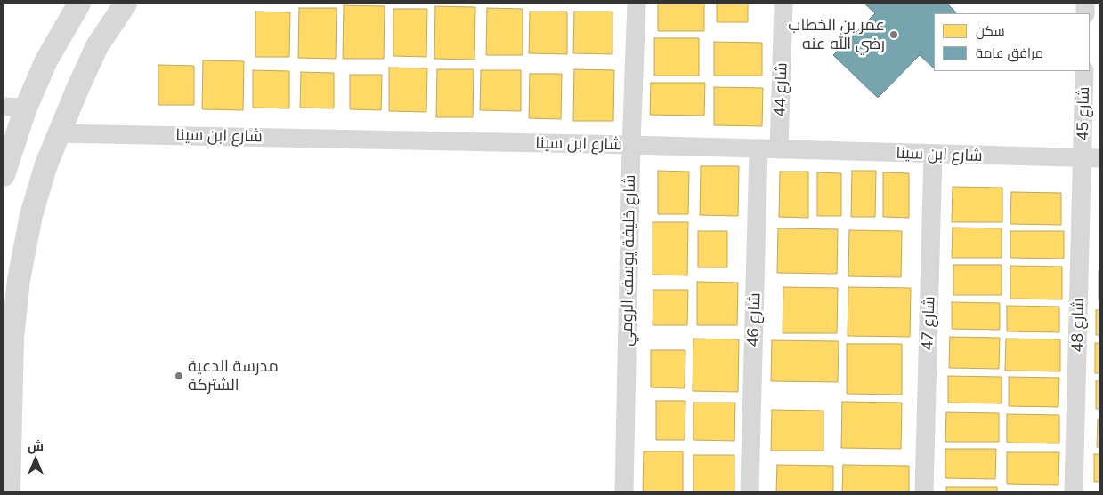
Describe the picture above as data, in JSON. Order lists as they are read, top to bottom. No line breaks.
{"streets":{"street":["شارع 44","شارع 45","شارع ابن سينا","شارع خليفة يوسف الرومي","شارع 46","شارع 47","شارع 48"]},"crossings":[["شارع 44","شارع ابن سينا"],["شارع 45","شارع ابن سينا"],["شارع 45","شارع 48"],["شارع ابن سينا","شارع خليفة يوسف الرومي"],["شارع ابن سينا","شارع 46"],["شارع ابن سينا","شارع 47"],["شارع ابن سينا","شارع 48"]],"places":["عمر بن الخطاب رضي الله عنه","مدرسة الدعية الشتركة"],"legend":["سكن","مرافق عامة"],"north":"top"}
